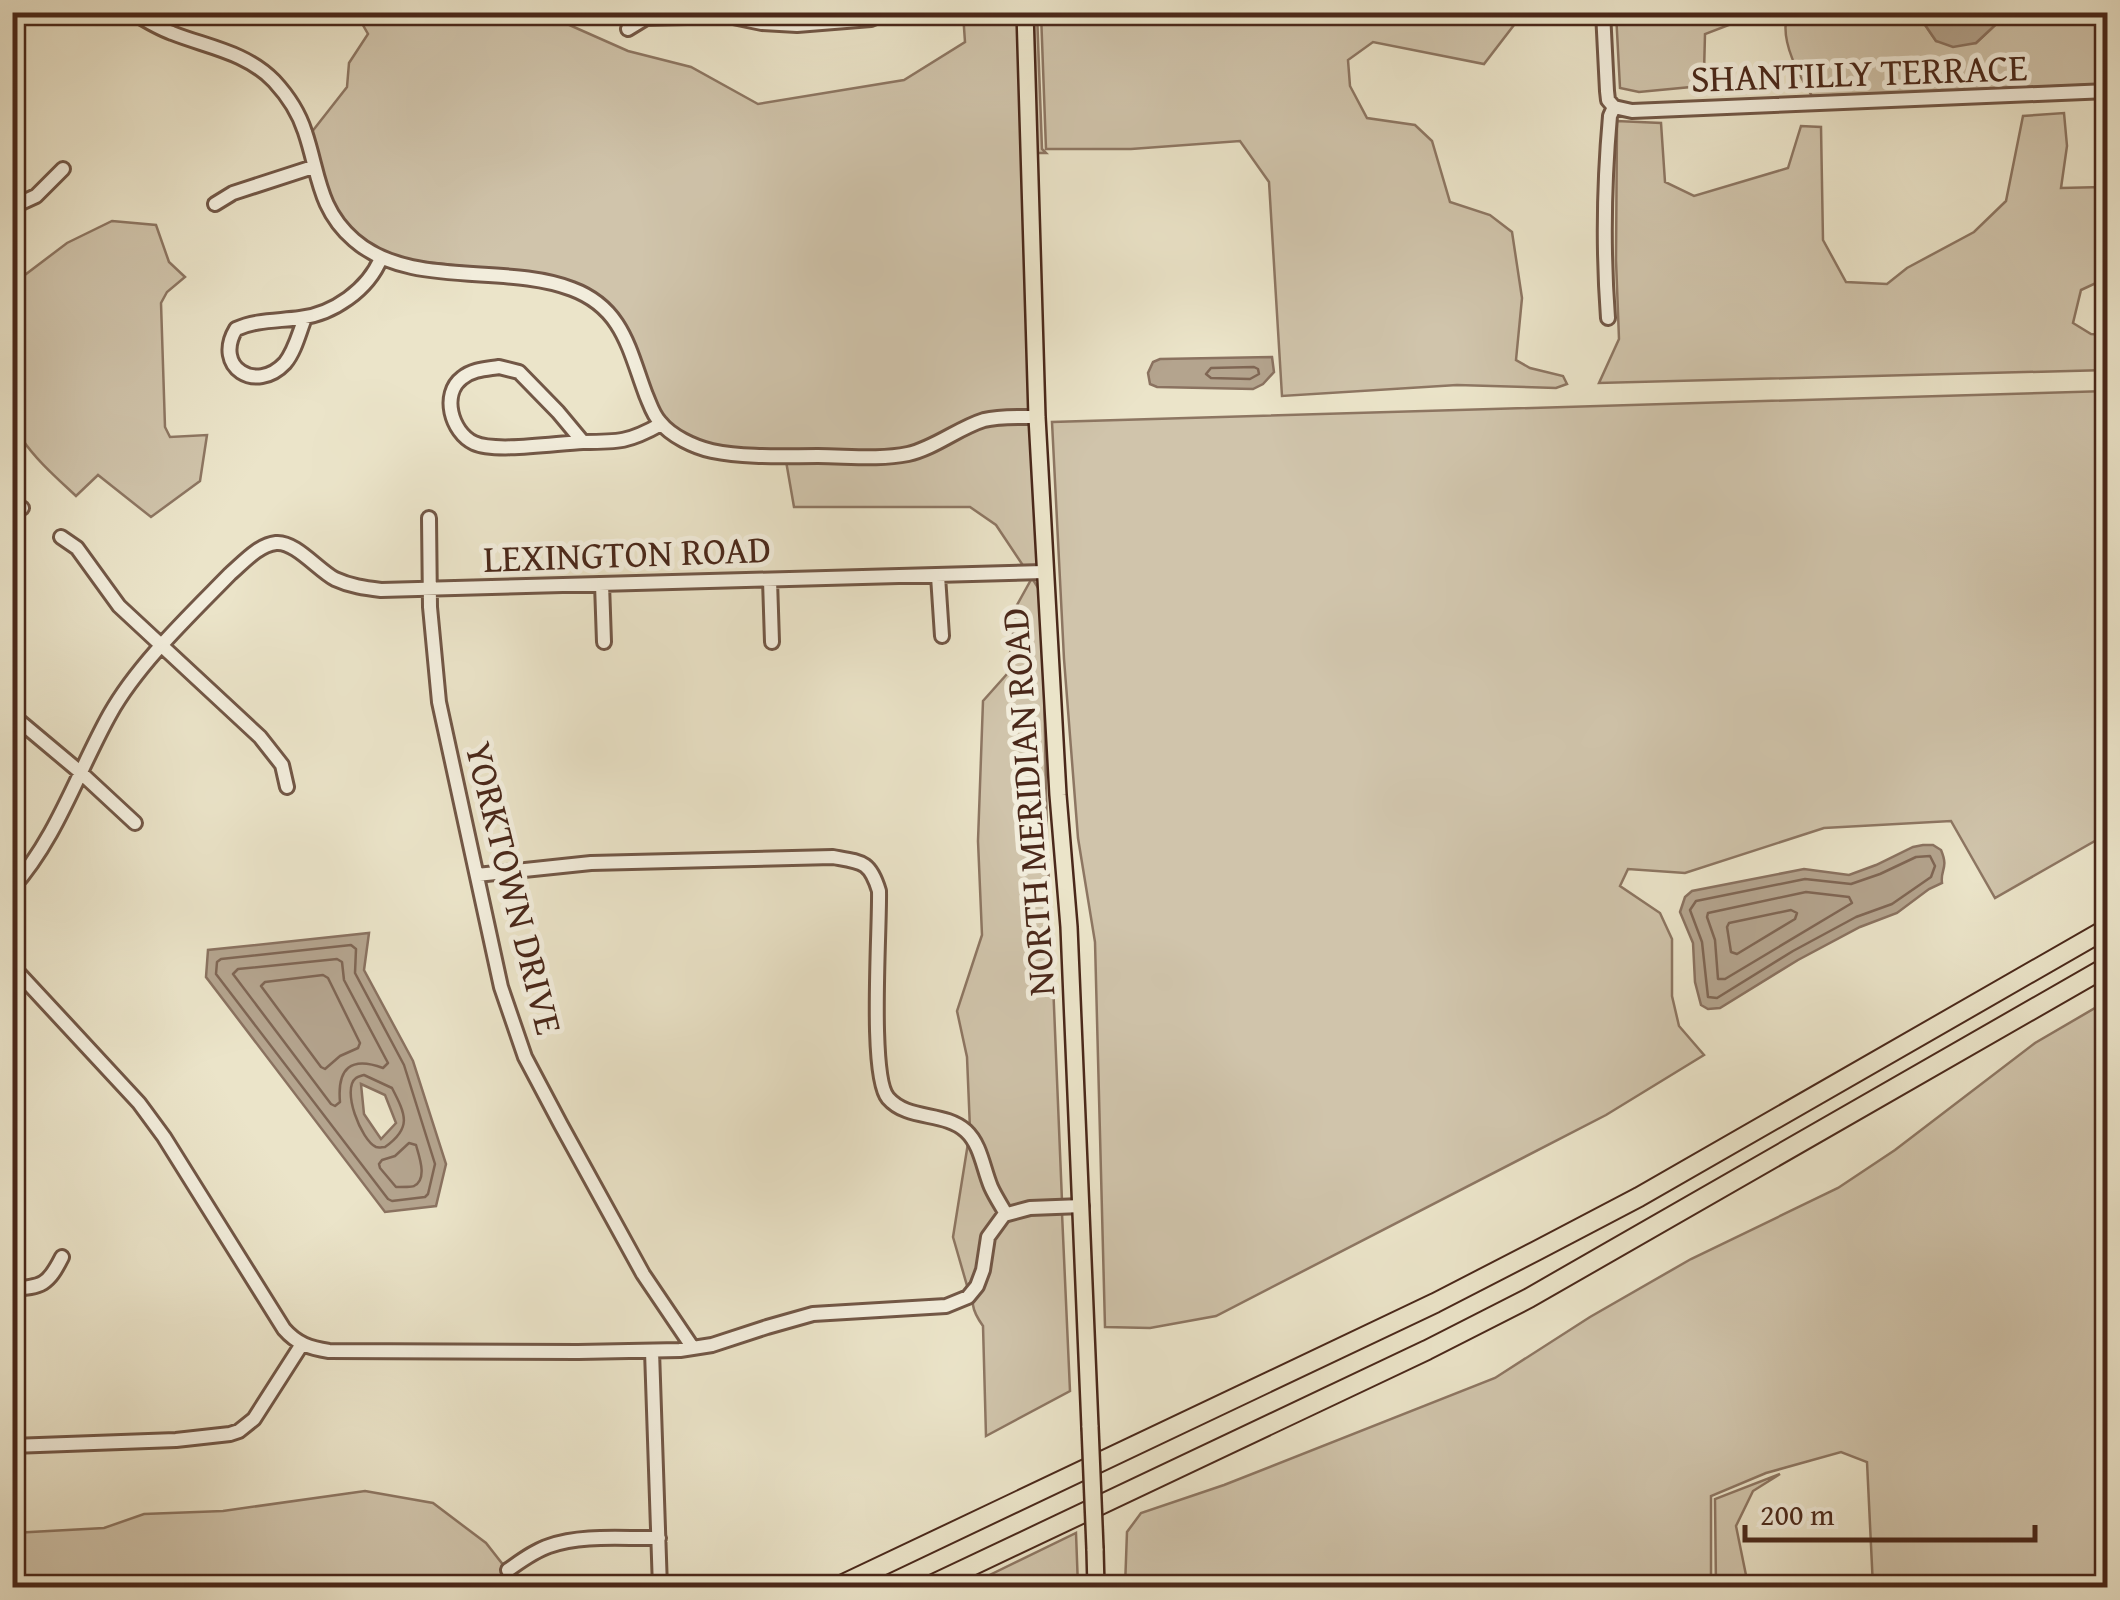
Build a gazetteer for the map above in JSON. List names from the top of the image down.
{
  "streets": {
    "main road": ["NORTH MERIDIAN ROAD"],
    "street": ["SHANTILLY TERRACE", "LEXINGTON ROAD", "YORKTOWN DRIVE"]
  },
  "crossings": [
    ["LEXINGTON ROAD", "NORTH MERIDIAN ROAD"],
    ["LEXINGTON ROAD", "YORKTOWN DRIVE"]
  ],
  "scale_bar": "200 m"
}
